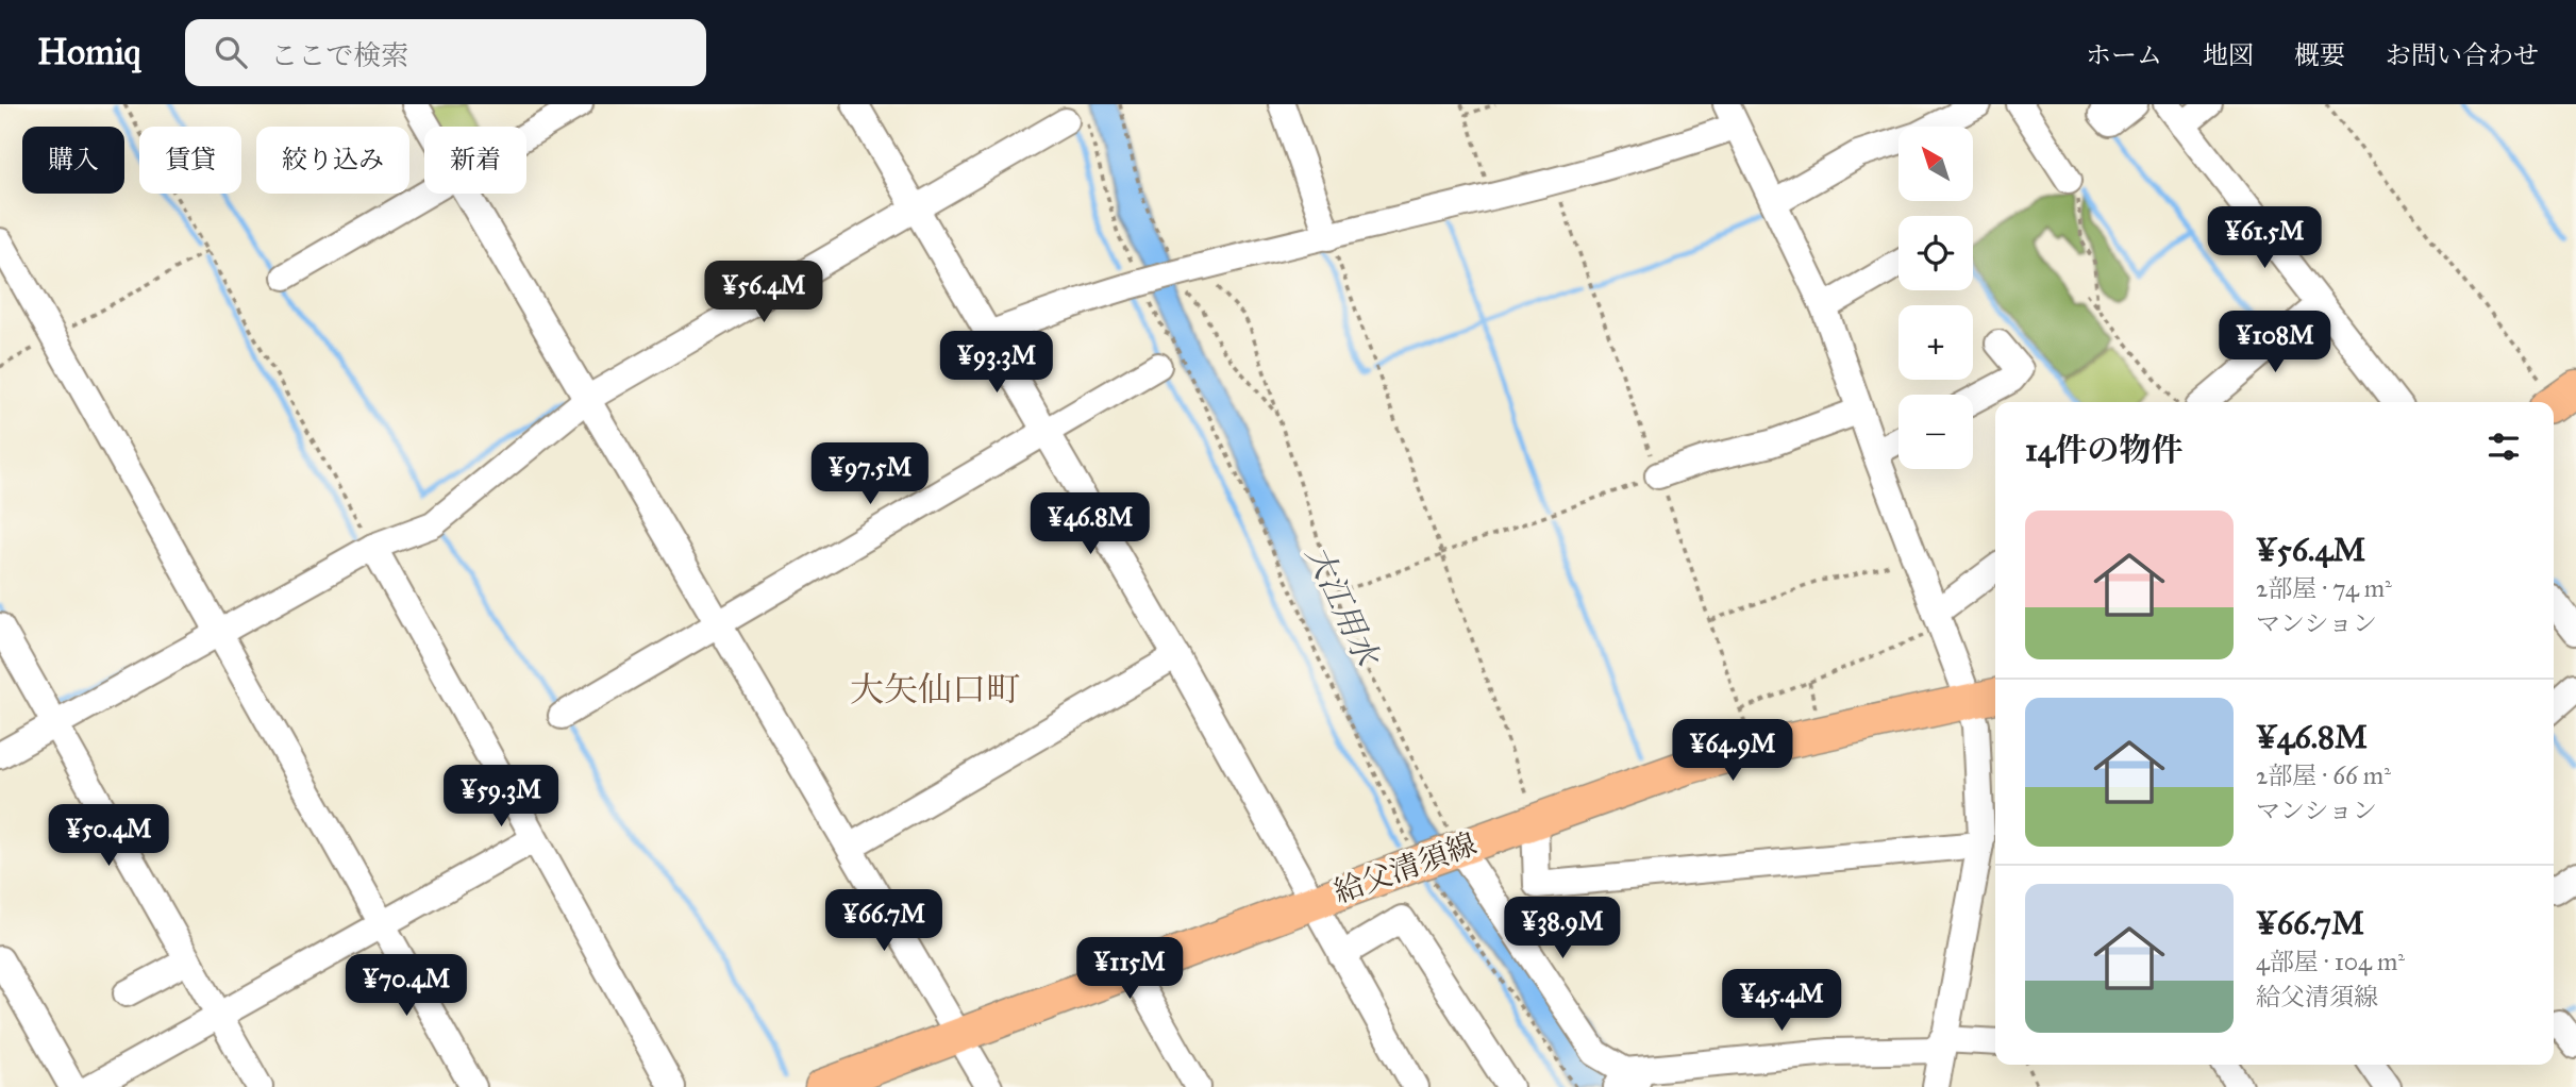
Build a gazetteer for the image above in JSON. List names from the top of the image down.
{
  "streets": {
    "main road": ["給父清須線"]
  },
  "districts": ["大矢仙口町"],
  "water": ["大江用水"],
  "north": "top left",
  "page": {
    "header": "Homiq",
    "search": "ここで検索",
    "nav": [
      "ホーム",
      "地図",
      "概要",
      "お問い合わせ"
    ],
    "map_buttons": ["+", "−"],
    "chip": [
      "購入",
      "賃貸",
      "絞り込み",
      "新着"
    ],
    "price": [
      "¥61.5M",
      "¥56.4M",
      "¥108M",
      "¥93.3M",
      "¥97.5M",
      "¥46.8M",
      "¥64.9M",
      "¥59.3M",
      "¥50.4M",
      "¥66.7M",
      "¥38.9M",
      "¥115M",
      "¥70.4M",
      "¥45.4M"
    ],
    "heading": "14件の物件",
    "list": [
      {
        "name": "¥56.4M",
        "note": "2部屋 · 74 m² · マンション"
      },
      {
        "name": "¥46.8M",
        "note": "2部屋 · 66 m² · マンション"
      },
      {
        "name": "¥66.7M",
        "note": "4部屋 · 104 m² · 給父清須線"
      }
    ]
  }
}
